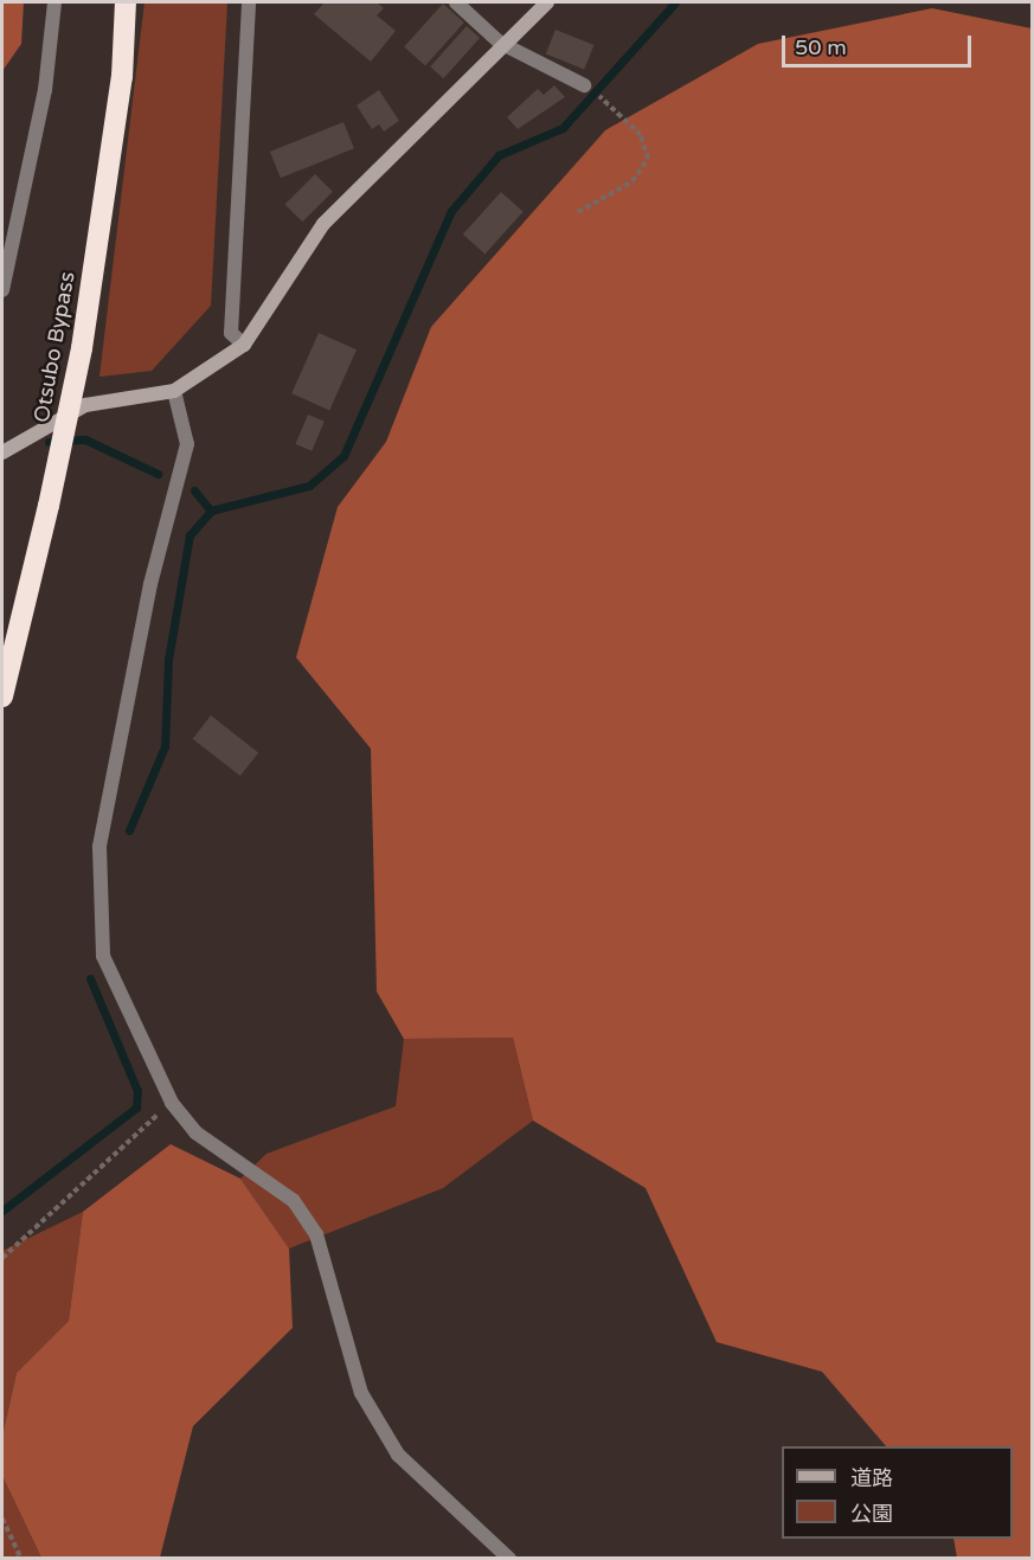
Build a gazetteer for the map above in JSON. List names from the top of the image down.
{
  "streets": {
    "highway": ["Otsubo Bypass"]
  },
  "legend": ["道路", "公園"],
  "scale_bar": "50 m"
}
